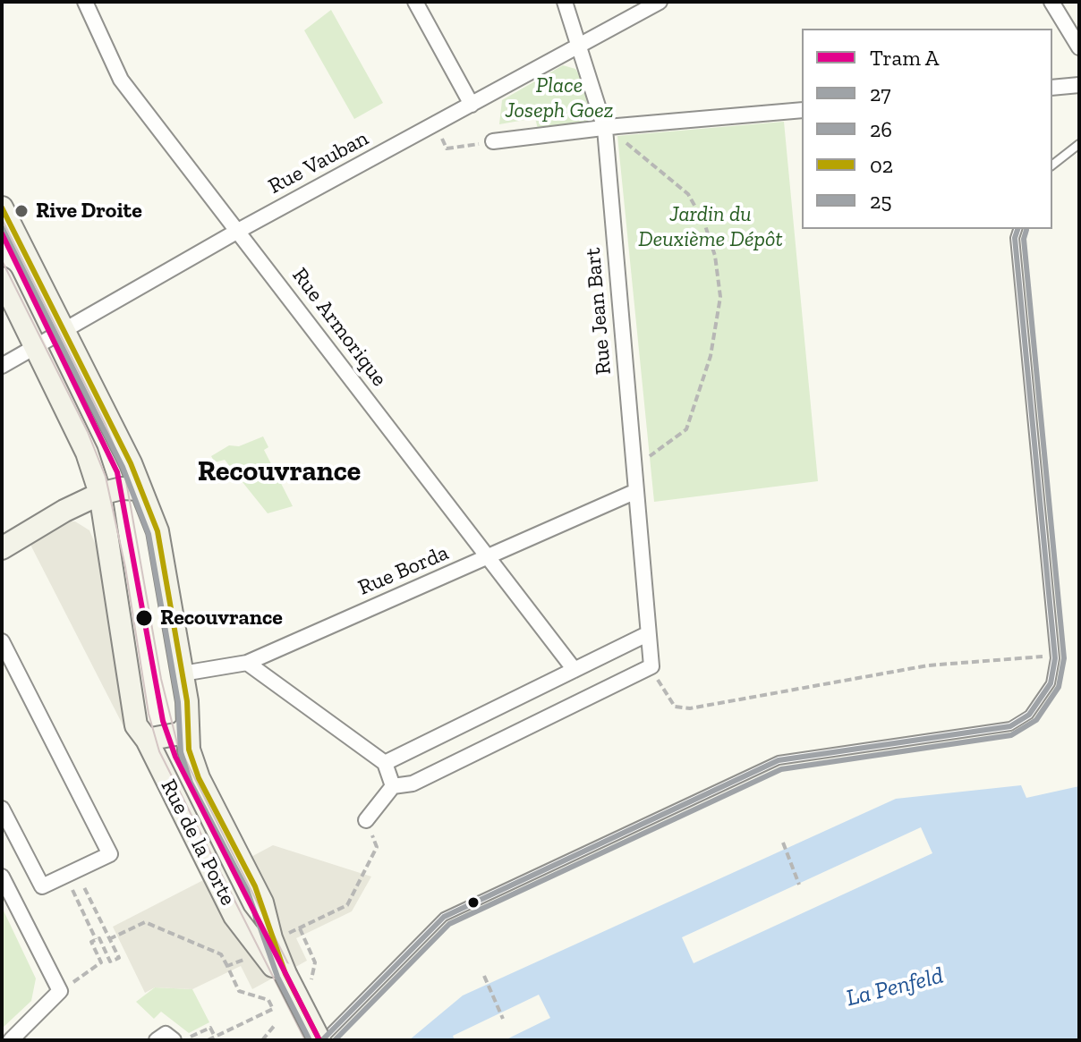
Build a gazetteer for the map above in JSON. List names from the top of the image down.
{
  "streets": {
    "main road": ["Rue de la Porte"],
    "street": [
      "Rue Vauban",
      "Rue Jean Bart",
      "Rue Armorique",
      "Rue Borda"
    ]
  },
  "crossings": [
    ["Rue Vauban", "Rue Armorique"],
    ["Rue Vauban", "Rue de la Porte"],
    ["Rue Jean Bart", "Rue Borda"],
    ["Rue Armorique", "Rue Borda"],
    ["Rue Borda", "Rue de la Porte"]
  ],
  "districts": ["Recouvrance"],
  "water": ["La Penfeld"],
  "parks": ["Place Joseph Goez", "Jardin du Deuxième Dépôt"],
  "places": ["Rive Droite", "Recouvrance"],
  "lines": [
    "transit line 02",
    "transit line 25",
    "transit line 27",
    "transit line 26",
    "tram line A"
  ],
  "legend": [
    "Tram A",
    "27",
    "26",
    "02",
    "25"
  ]
}
